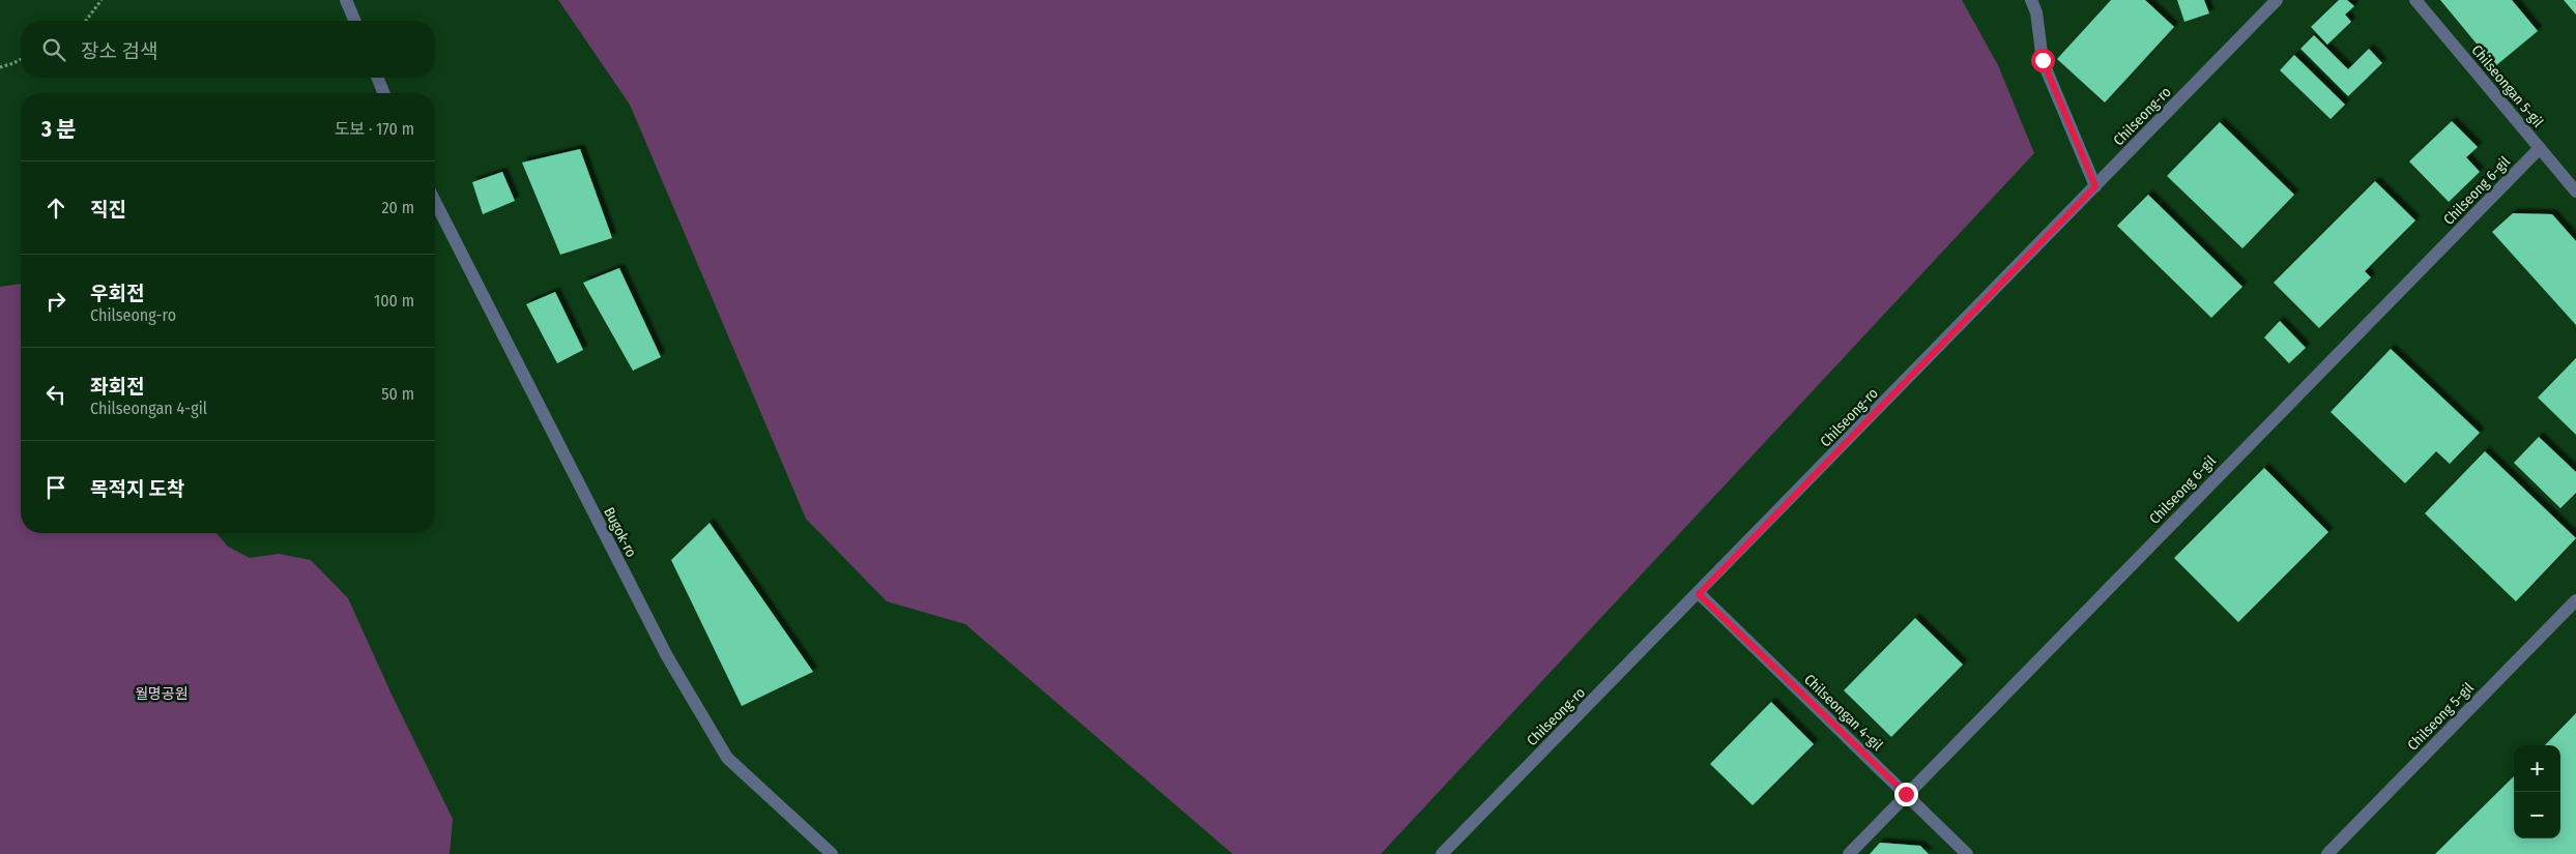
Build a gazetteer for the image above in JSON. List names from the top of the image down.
{
  "streets": {
    "street": [
      "Chilseongan 5-gil",
      "Chilseong-ro",
      "Chilseong 6-gil",
      "Bugok-ro",
      "Chilseongan 4-gil",
      "Chilseong 5-gil"
    ]
  },
  "crossings": [
    ["Chilseongan 5-gil", "Chilseong 6-gil"],
    ["Chilseong-ro", "Chilseongan 4-gil"],
    ["Chilseong 6-gil", "Chilseongan 4-gil"]
  ],
  "parks": ["월명공원"],
  "page": {
    "search": "장소 검색",
    "heading": ["3 분", "도보 · 170 m"],
    "list": [
      ["직진", "20 m"],
      ["우회전", "Chilseong-ro", "100 m"],
      ["좌회전", "Chilseongan 4-gil", "50 m"],
      "목적지 도착"
    ],
    "map_buttons": ["+", "−"]
  }
}
